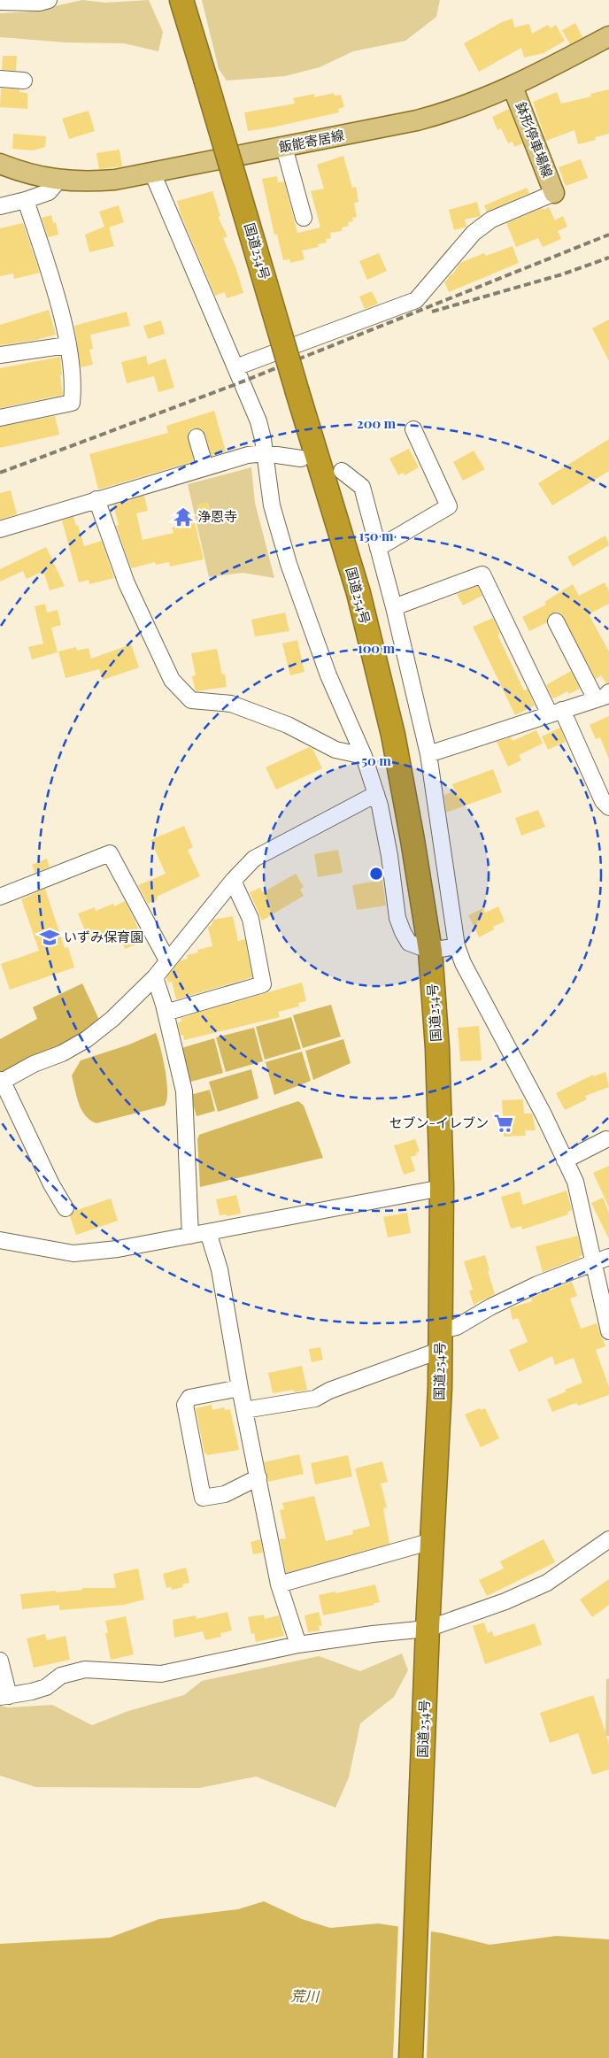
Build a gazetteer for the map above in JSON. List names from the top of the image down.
{
  "streets": {
    "highway": ["国道254号"],
    "main road": ["鉢形停車場線", "飯能寄居線"]
  },
  "crossings": [
    ["鉢形停車場線", "飯能寄居線"]
  ],
  "water": ["荒川"],
  "places": {
    "temple": ["浄恩寺"],
    "school or university": ["いずみ保育園"],
    "supermarket": ["セブン-イレブン"]
  },
  "rings": [
    "200 m",
    "150 m",
    "100 m",
    "50 m"
  ]
}
